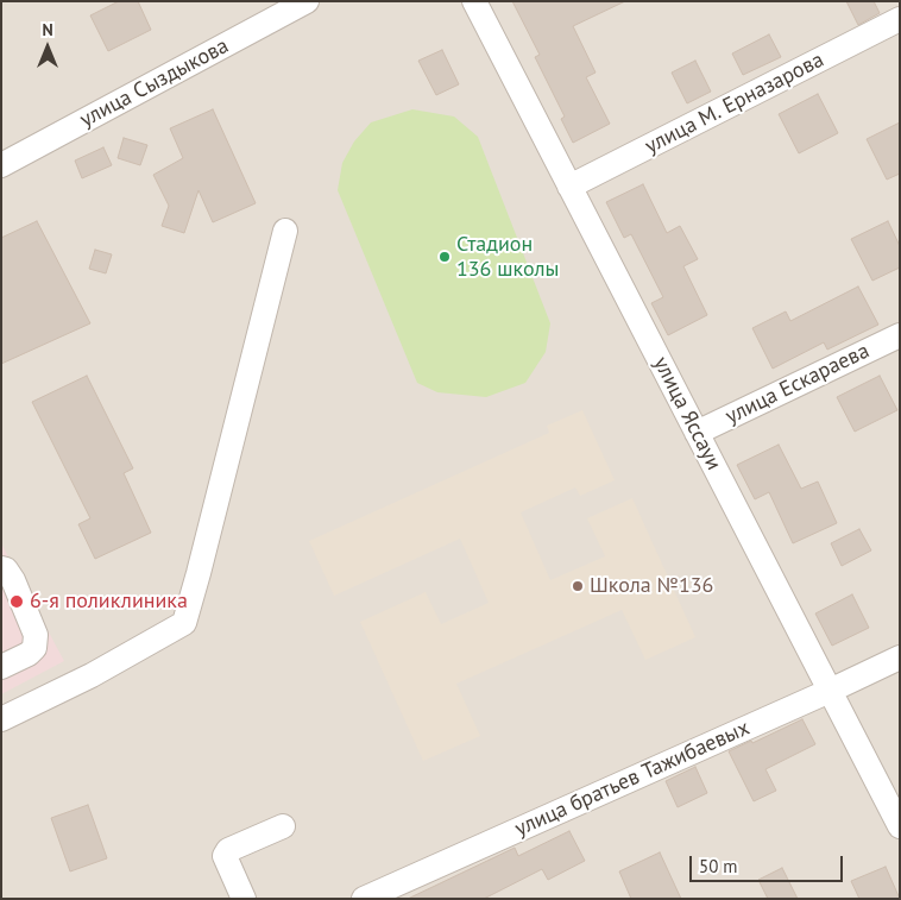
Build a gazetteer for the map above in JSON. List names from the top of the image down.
{
  "streets": {
    "street": [
      "улица Сыздыкова",
      "улица М. Ерназарова",
      "улица Ескараева",
      "улица Яссауи",
      "улица братьев Тажибаевых"
    ]
  },
  "crossings": [
    ["улица М. Ерназарова", "улица Яссауи"],
    ["улица Ескараева", "улица Яссауи"],
    ["улица Яссауи", "улица братьев Тажибаевых"]
  ],
  "places": ["Стадион 136 школы", "Школа №136", "6-я поликлиника"],
  "scale_bar": "50 m",
  "north": "top"
}
